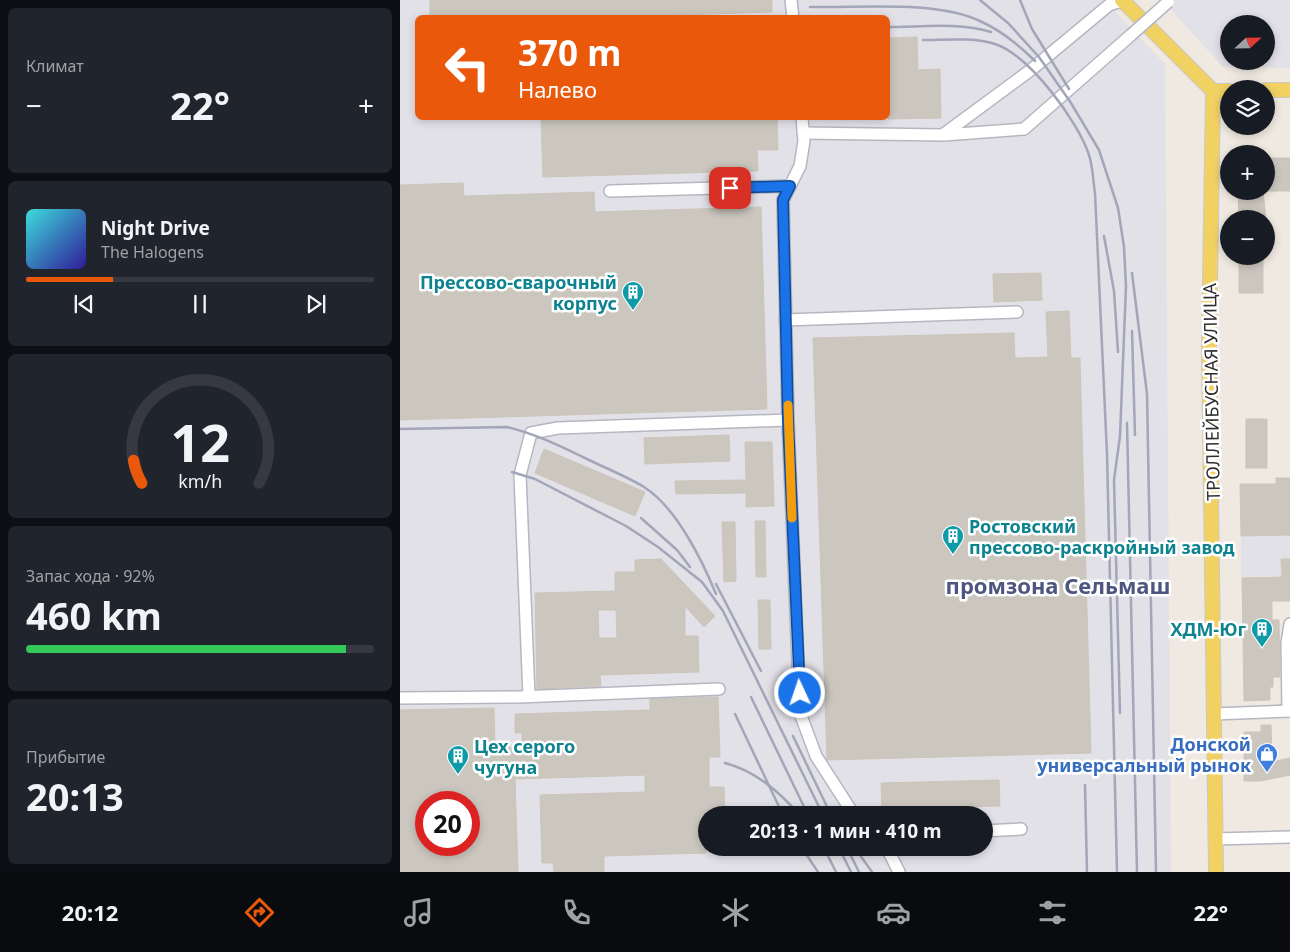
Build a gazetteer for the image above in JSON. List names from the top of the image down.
{
  "streets": {
    "main road": ["ТРОЛЛЕЙБУСНАЯ УЛИЦА"]
  },
  "districts": ["промзона Сельмаш"],
  "places": {
    "building": [
      "Прессово-сварочный корпус",
      "Ростовский прессово-раскройный завод",
      "ХДМ-Юг",
      "Цех серого чугуна"
    ],
    "shop": ["Донской универсальный рынок"]
  },
  "north": "right",
  "page": {
    "tile": [
      "Климат",
      ["Запас хода · 92%", "460 km"],
      ["Прибытие", "20:13"]
    ],
    "map_buttons": ["+", "−"],
    "turn": ["370 m", "Налево"],
    "heat": ["−", "22°", "+"],
    "song": ["Night Drive", "The Halogens"],
    "limit": "20",
    "trip": "20:13 · 1 мин · 410 m",
    "tabs": ["20:12", "22°"],
    "gauge": ["12", "km/h"]
  }
}
